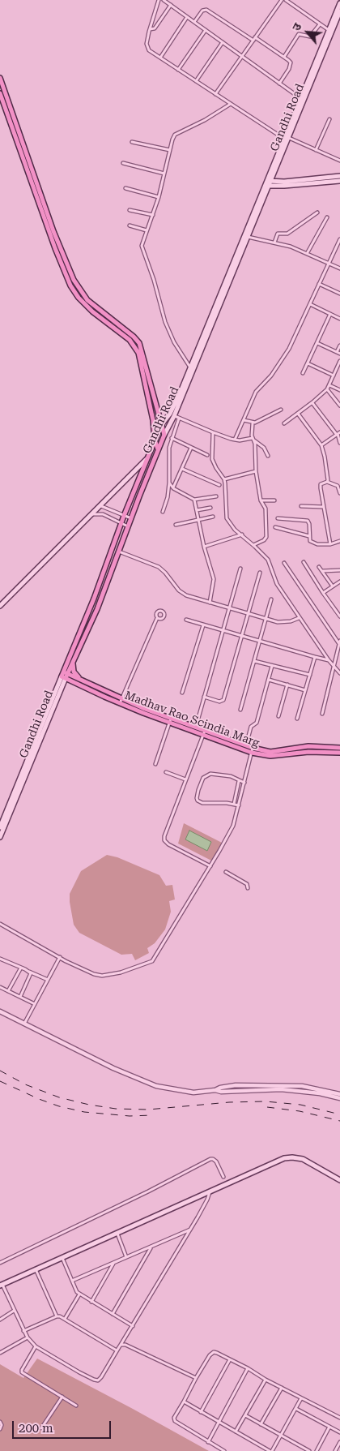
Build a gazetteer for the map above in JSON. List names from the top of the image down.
{
  "streets": {
    "main road": ["Gandhi Road", "Madhav Rao Scindia Marg"]
  },
  "crossings": [
    ["Gandhi Road", "Madhav Rao Scindia Marg"]
  ],
  "scale_bar": "200 m",
  "north": "top left"
}
